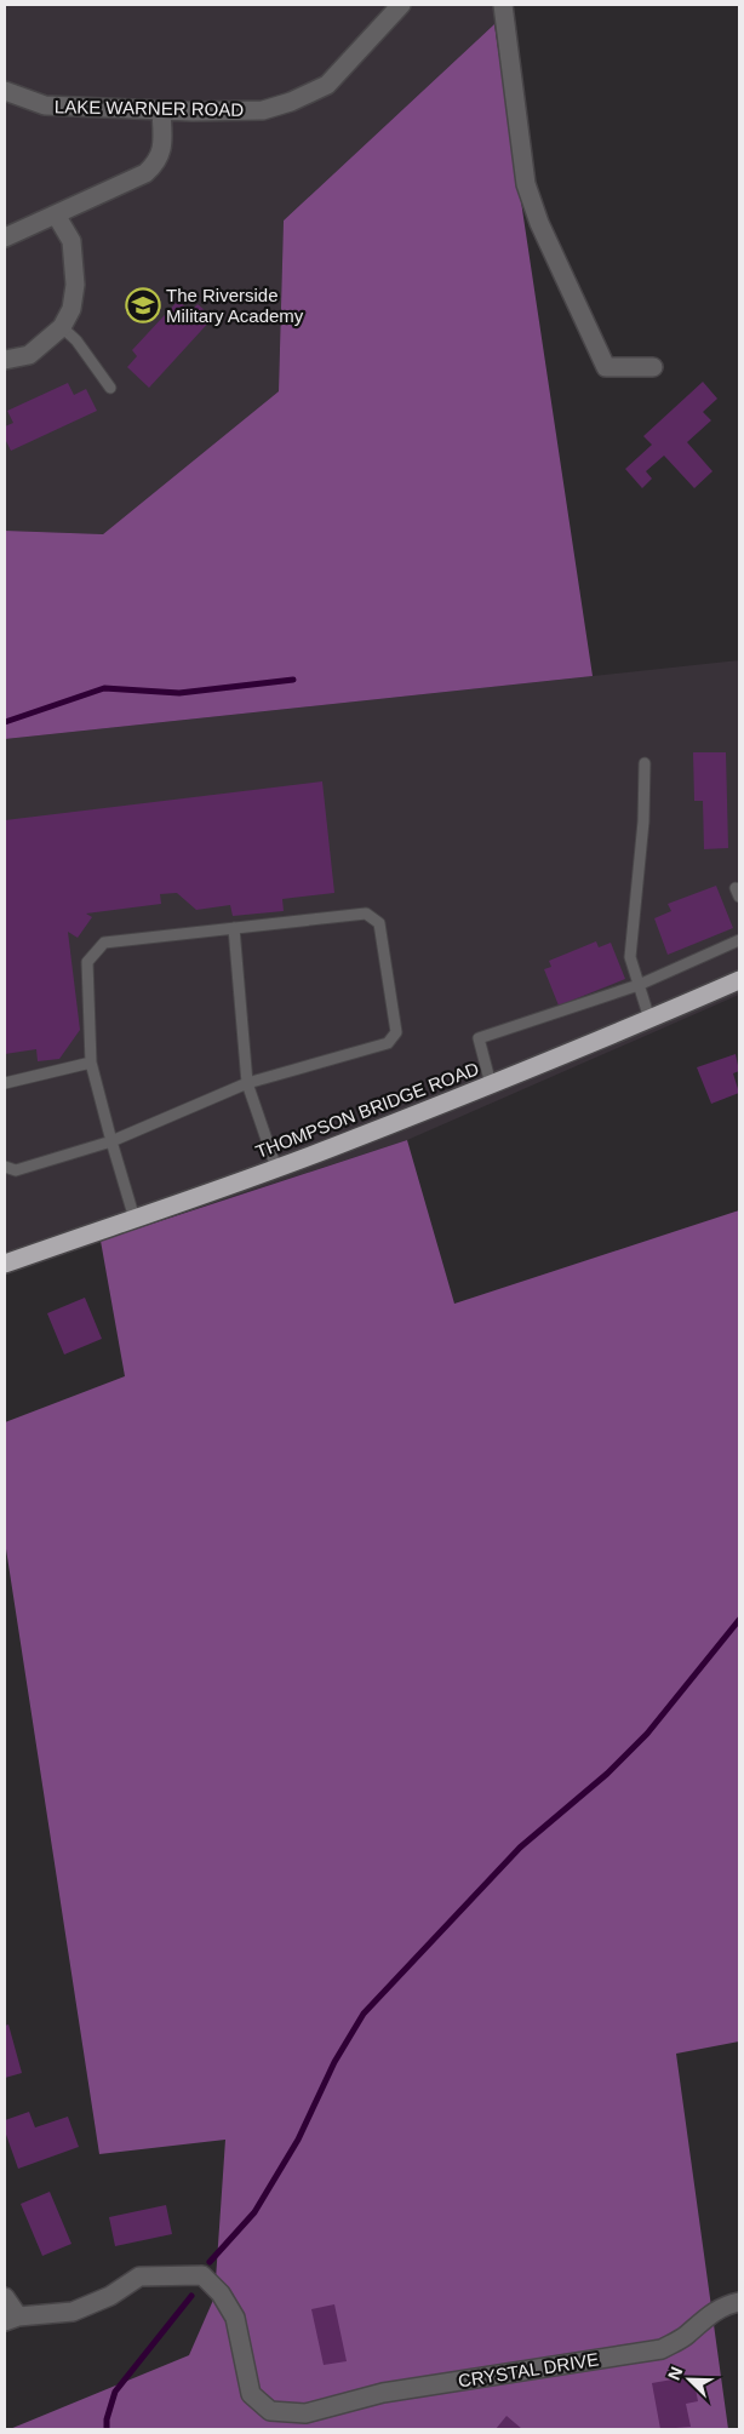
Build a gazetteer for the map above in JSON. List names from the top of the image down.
{
  "streets": {
    "highway": ["THOMPSON BRIDGE ROAD"],
    "street": ["LAKE WARNER ROAD", "CRYSTAL DRIVE"]
  },
  "places": {
    "school or university": ["The Riverside Military Academy"]
  },
  "north": "top left"
}
